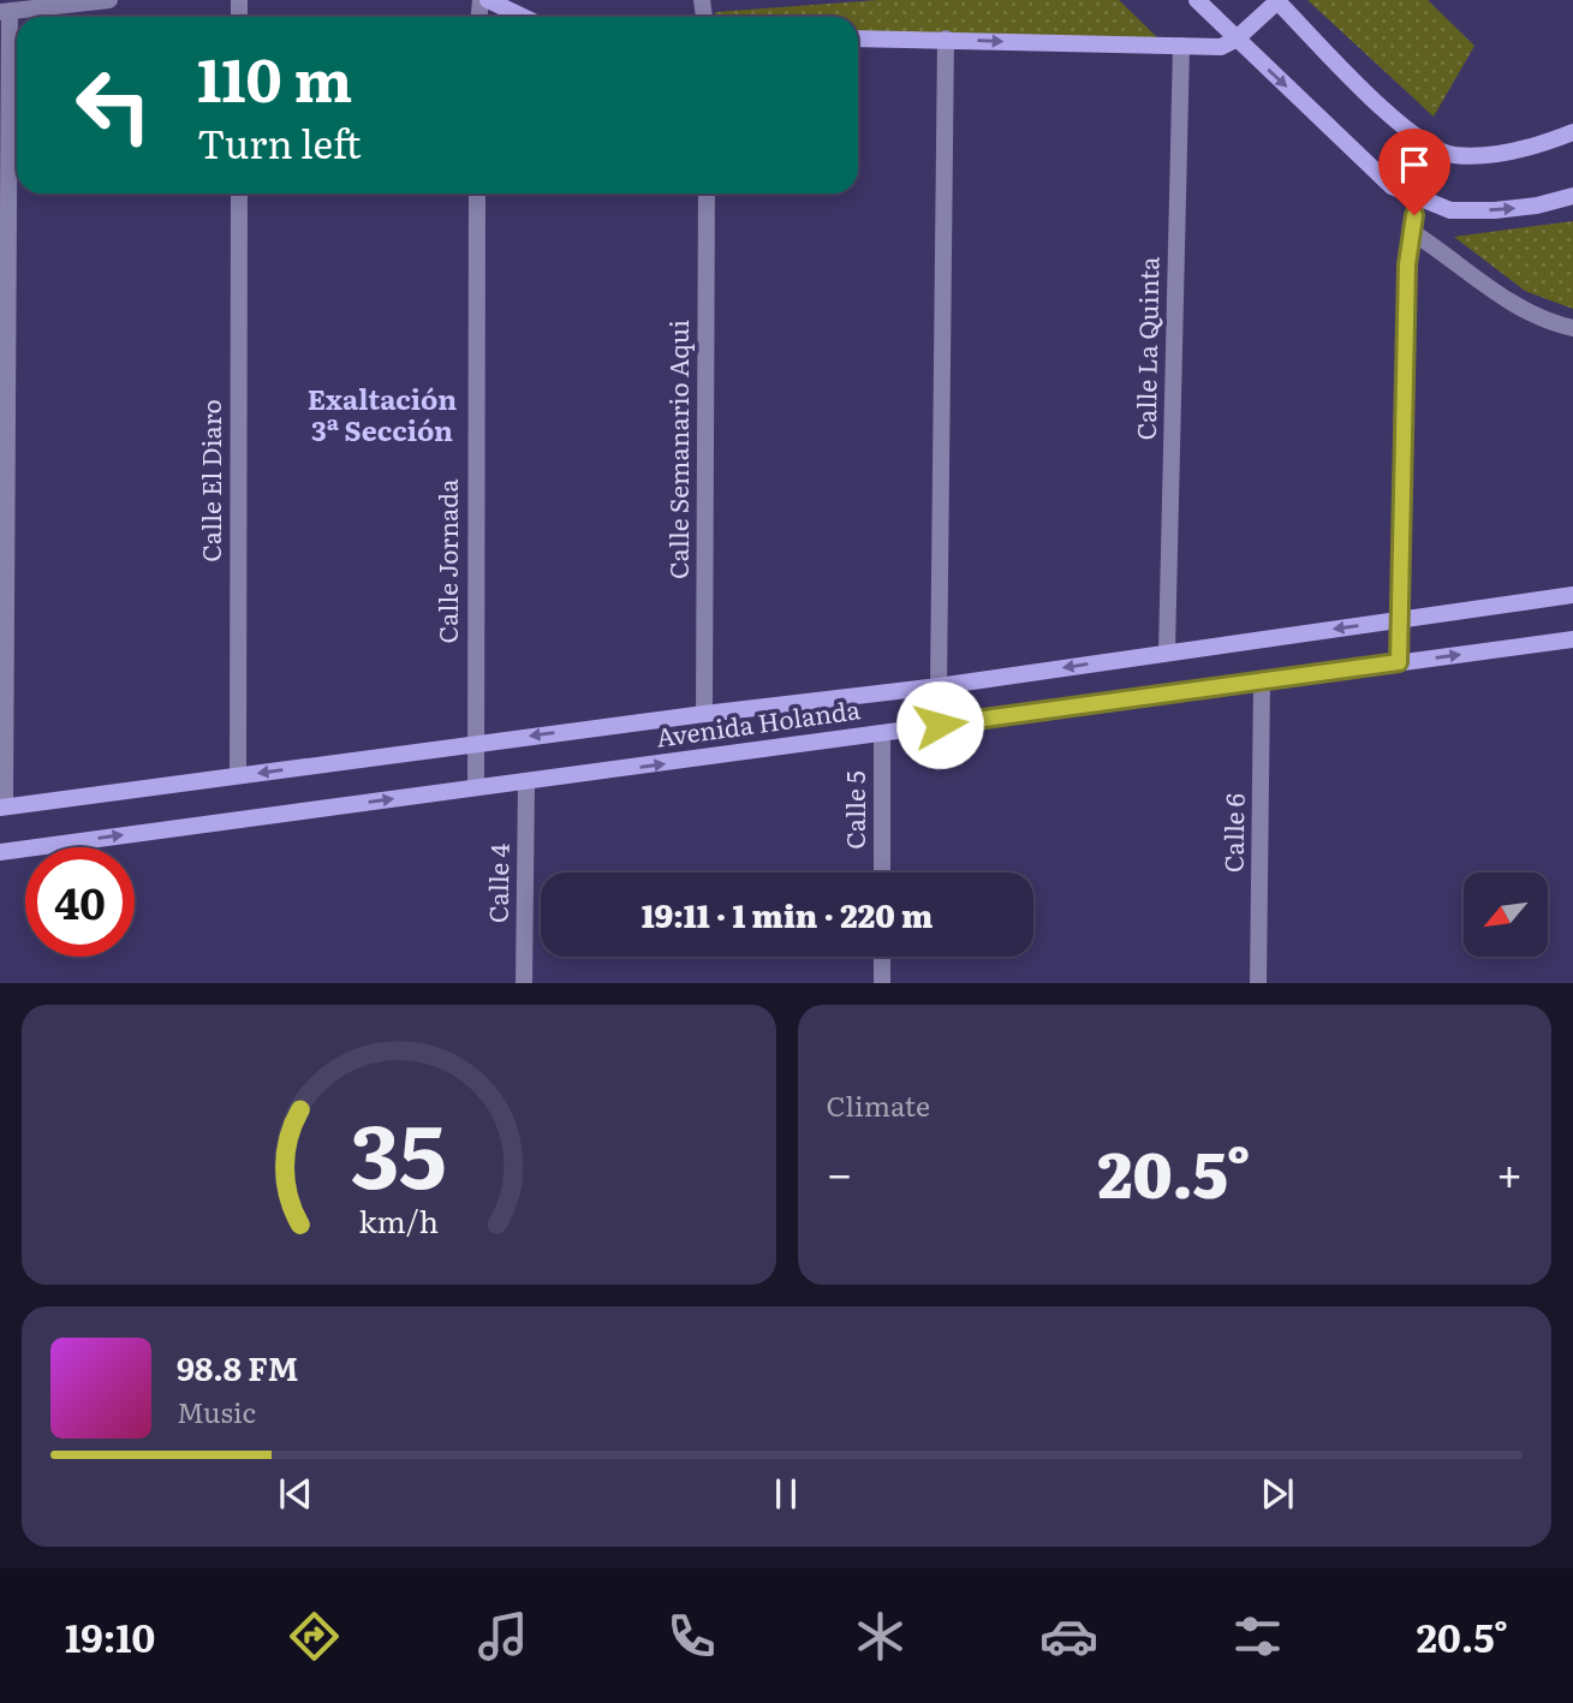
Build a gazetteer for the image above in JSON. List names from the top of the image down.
{
  "streets": {
    "street": [
      "Calle La Quinta",
      "Calle Semanario Aqui",
      "Calle El Diaro",
      "Calle Jornada",
      "Avenida Holanda",
      "Calle 5",
      "Calle 6",
      "Calle 4"
    ]
  },
  "crossings": [
    ["Calle La Quinta", "Avenida Holanda"],
    ["Calle Semanario Aqui", "Avenida Holanda"],
    ["Calle El Diaro", "Avenida Holanda"],
    ["Calle Jornada", "Avenida Holanda"],
    ["Avenida Holanda", "Calle 5"],
    ["Avenida Holanda", "Calle 6"],
    ["Avenida Holanda", "Calle 4"]
  ],
  "districts": ["Exaltación 3ª Sección"],
  "north": "bottom left",
  "page": {
    "turn": ["110 m", "Turn left"],
    "limit": "40",
    "trip": "19:11 · 1 min · 220 m",
    "tile": "Climate",
    "heat": ["−", "20.5°", "+"],
    "song": ["98.8 FM", "Music"],
    "tabs": ["19:10", "20.5°"],
    "gauge": ["35", "km/h"]
  }
}
